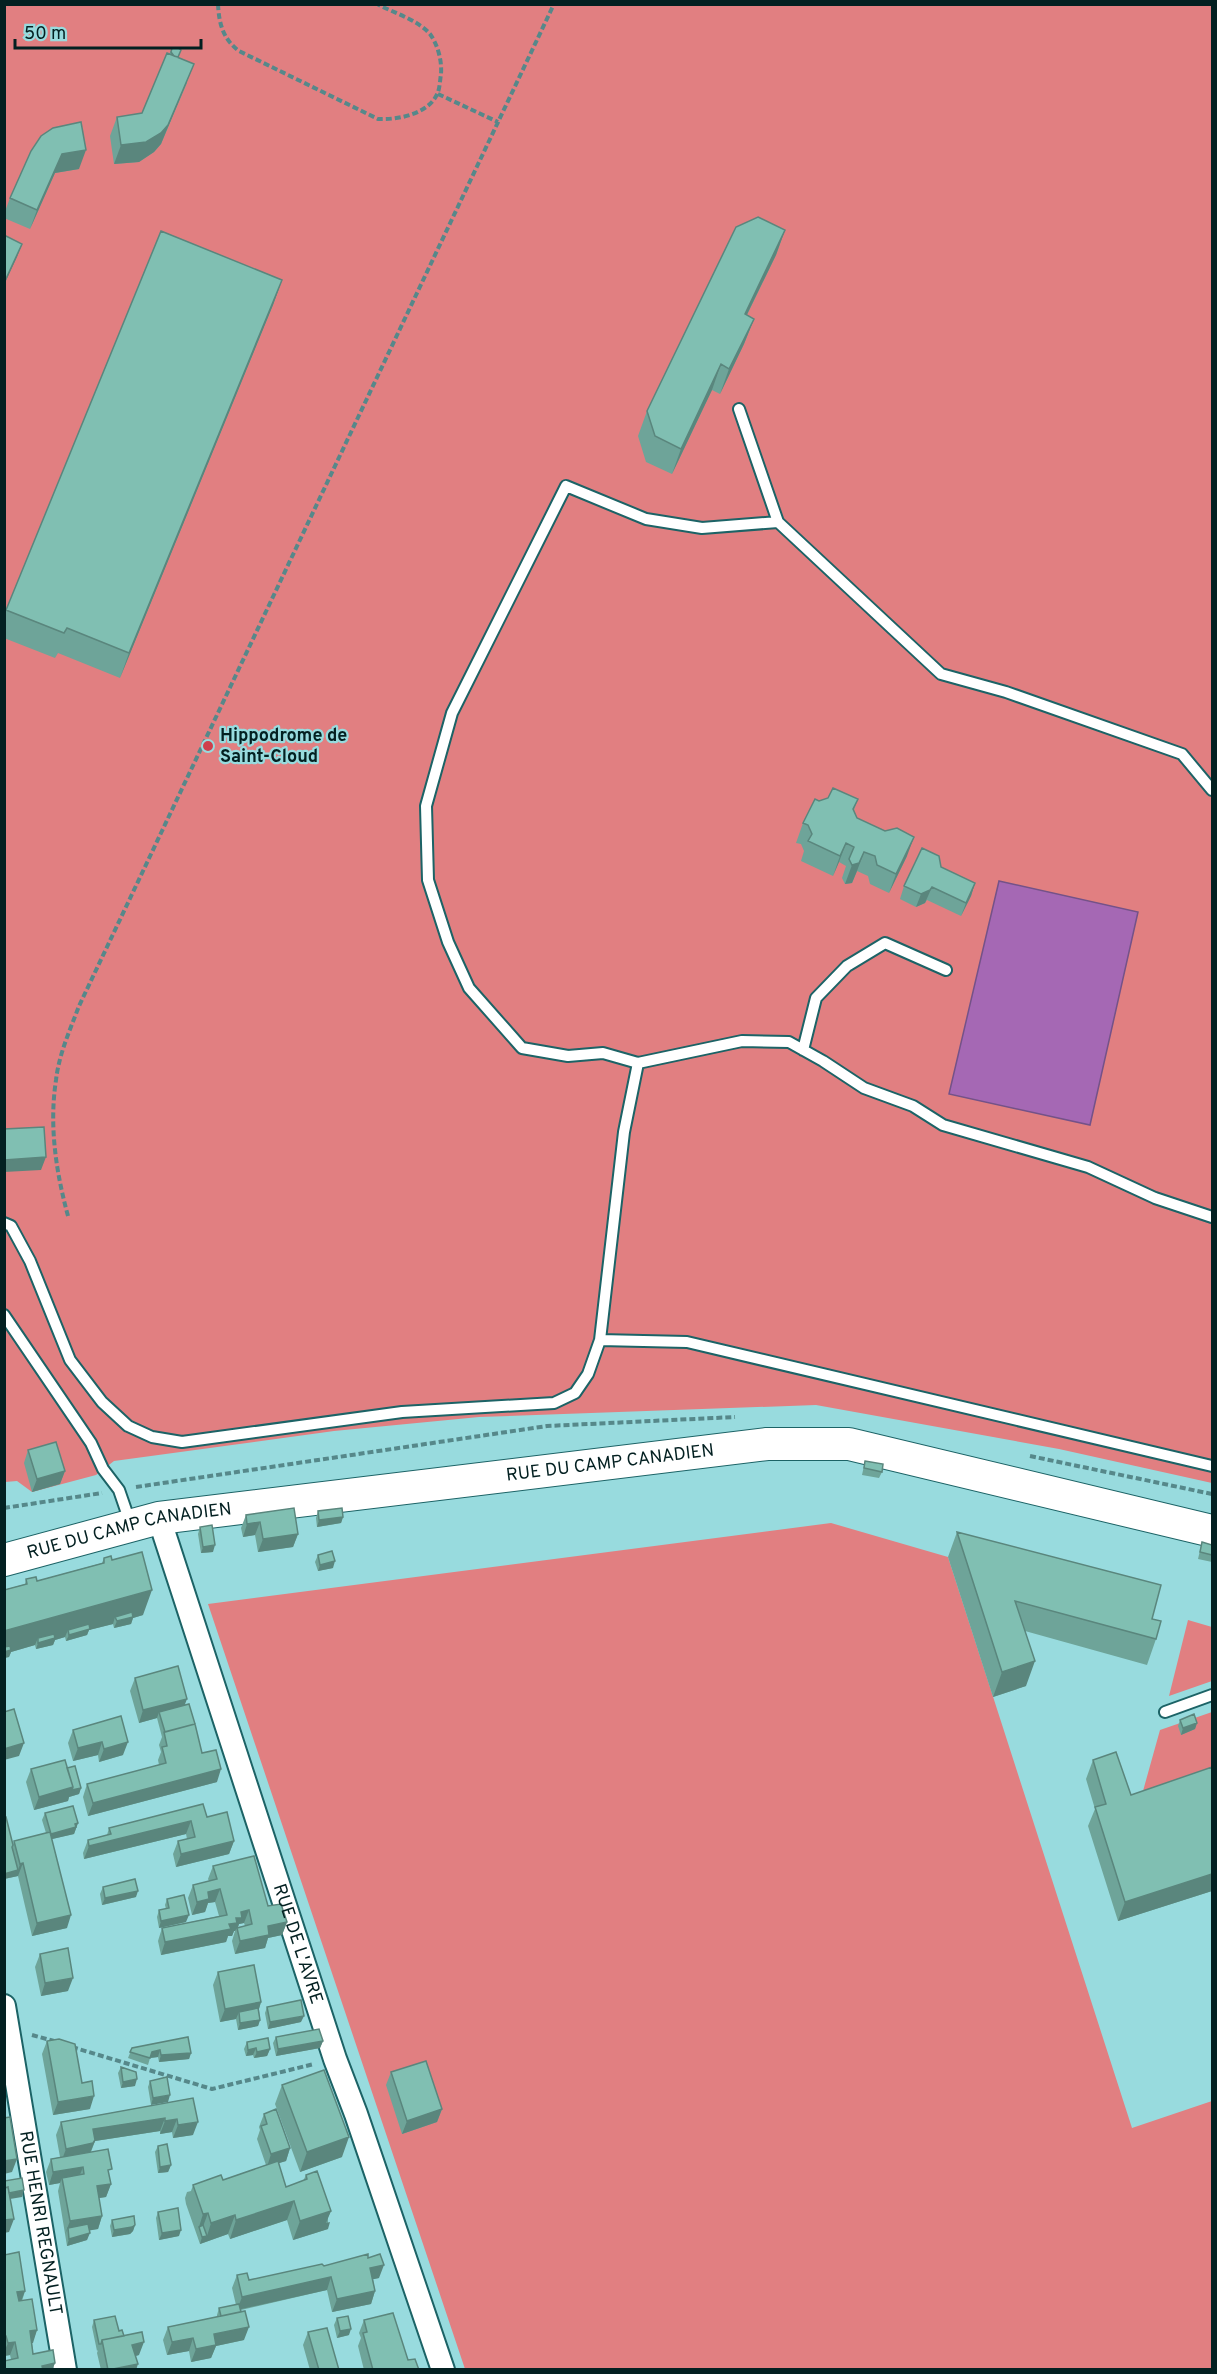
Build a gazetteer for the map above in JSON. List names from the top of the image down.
{
  "streets": {
    "main road": ["RUE DU CAMP CANADIEN"],
    "street": ["RUE DE L'AVRE", "RUE HENRI REGNAULT"]
  },
  "crossings": [
    ["RUE DU CAMP CANADIEN", "RUE DE L'AVRE"]
  ],
  "places": ["Hippodrome de Saint-Cloud"],
  "scale_bar": "50 m"
}
